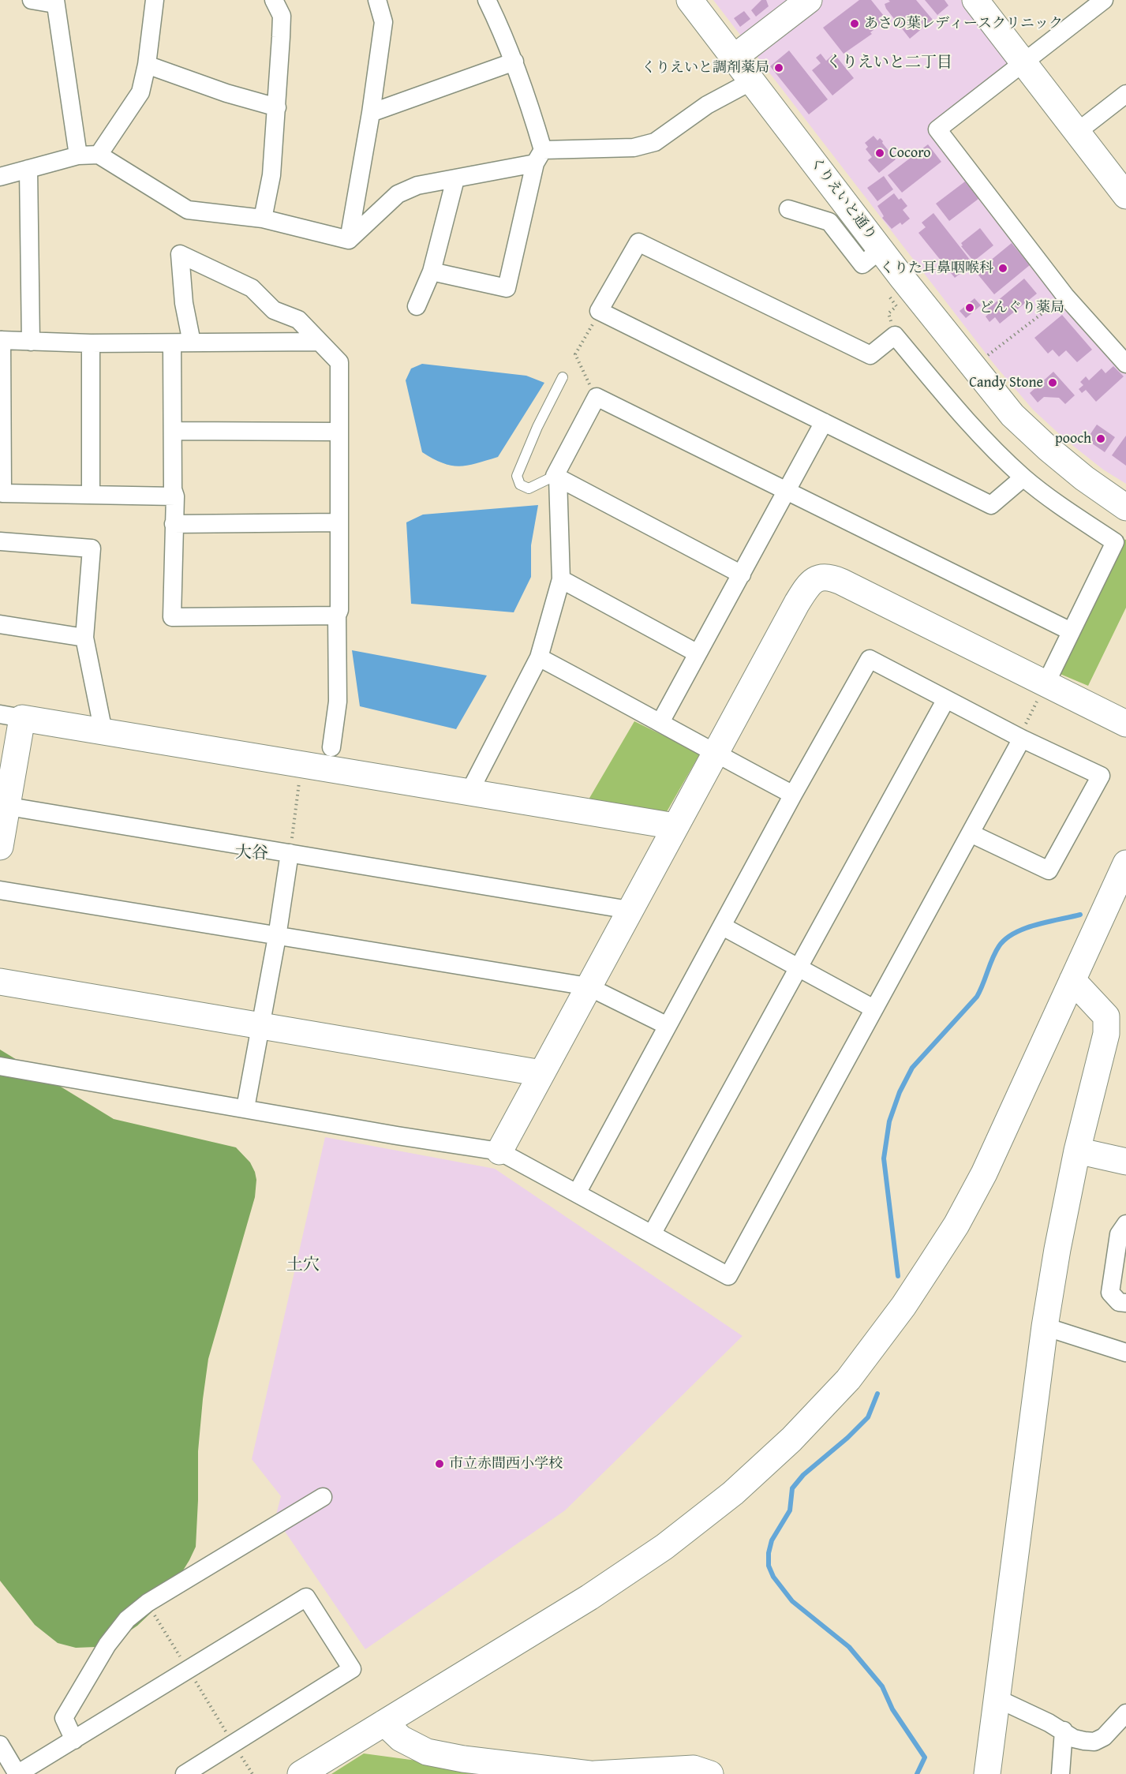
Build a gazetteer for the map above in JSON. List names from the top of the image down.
{
  "streets": {
    "street": ["くりえいと通り"]
  },
  "districts": ["くりえいと二丁目", "大谷", "土穴"],
  "places": [
    "あさの葉レディースクリニック",
    "くりえいと調剤薬局",
    "Cocoro",
    "くりた耳鼻咽喉科",
    "どんぐり薬局",
    "Candy Stone",
    "pooch",
    "市立赤間西小学校"
  ]
}
